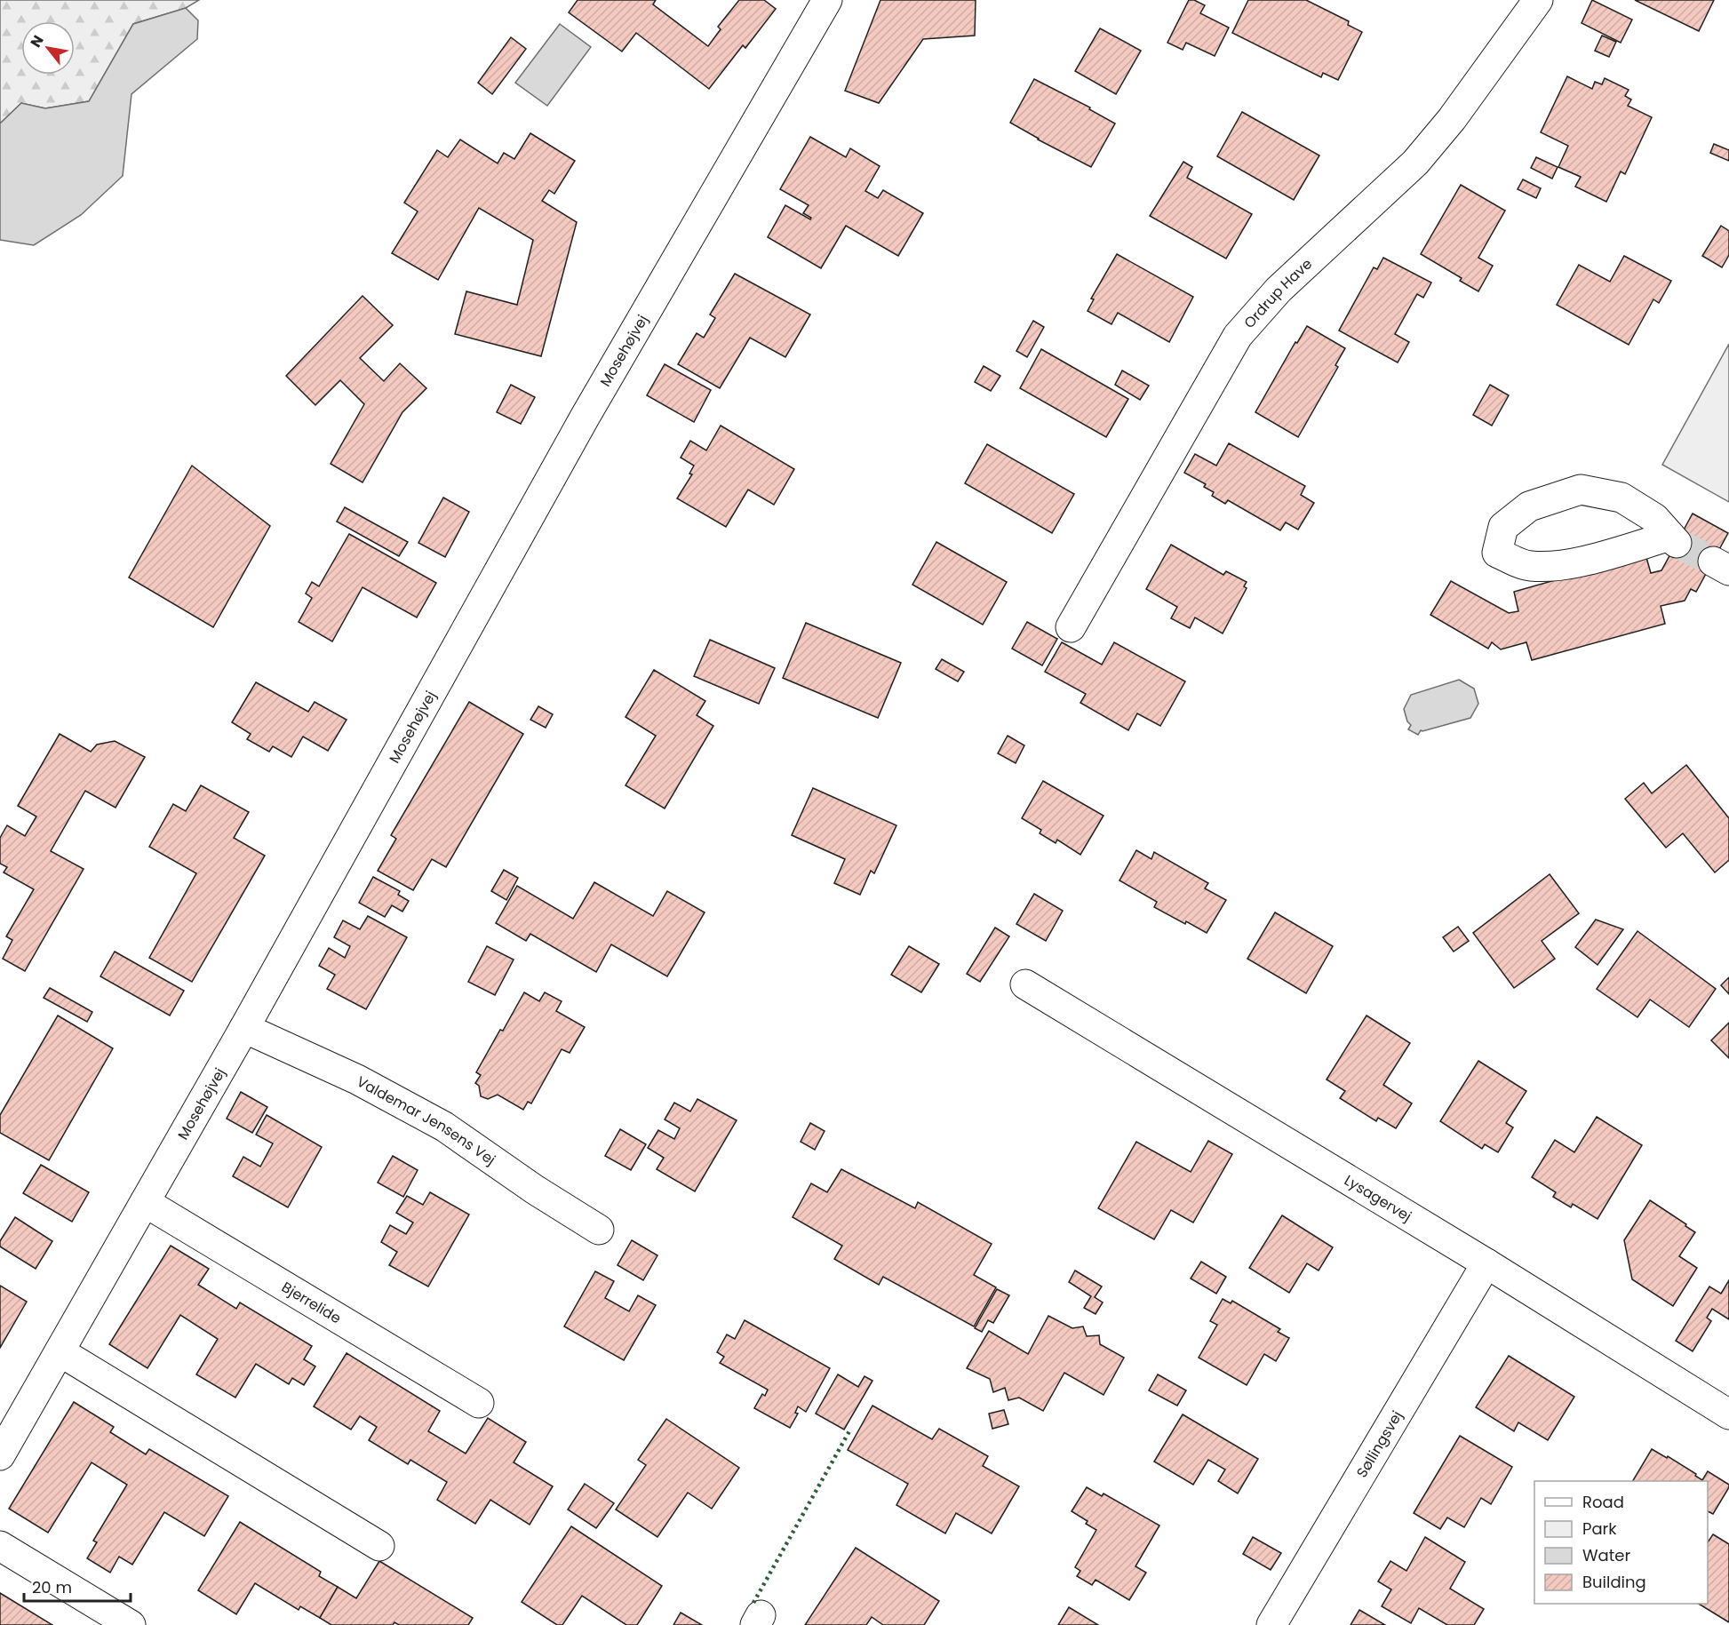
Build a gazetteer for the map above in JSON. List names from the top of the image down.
{
  "streets": {
    "street": [
      "Ordrup Have",
      "Mosehøjvej",
      "Valdemar Jensens Vej",
      "Lysagervej",
      "Bjerrelide",
      "Søllingsvej"
    ]
  },
  "crossings": [
    ["Mosehøjvej", "Valdemar Jensens Vej"],
    ["Mosehøjvej", "Bjerrelide"],
    ["Lysagervej", "Søllingsvej"]
  ],
  "legend": [
    "Road",
    "Park",
    "Water",
    "Building"
  ],
  "scale_bar": "20 m",
  "north": "top left"
}
